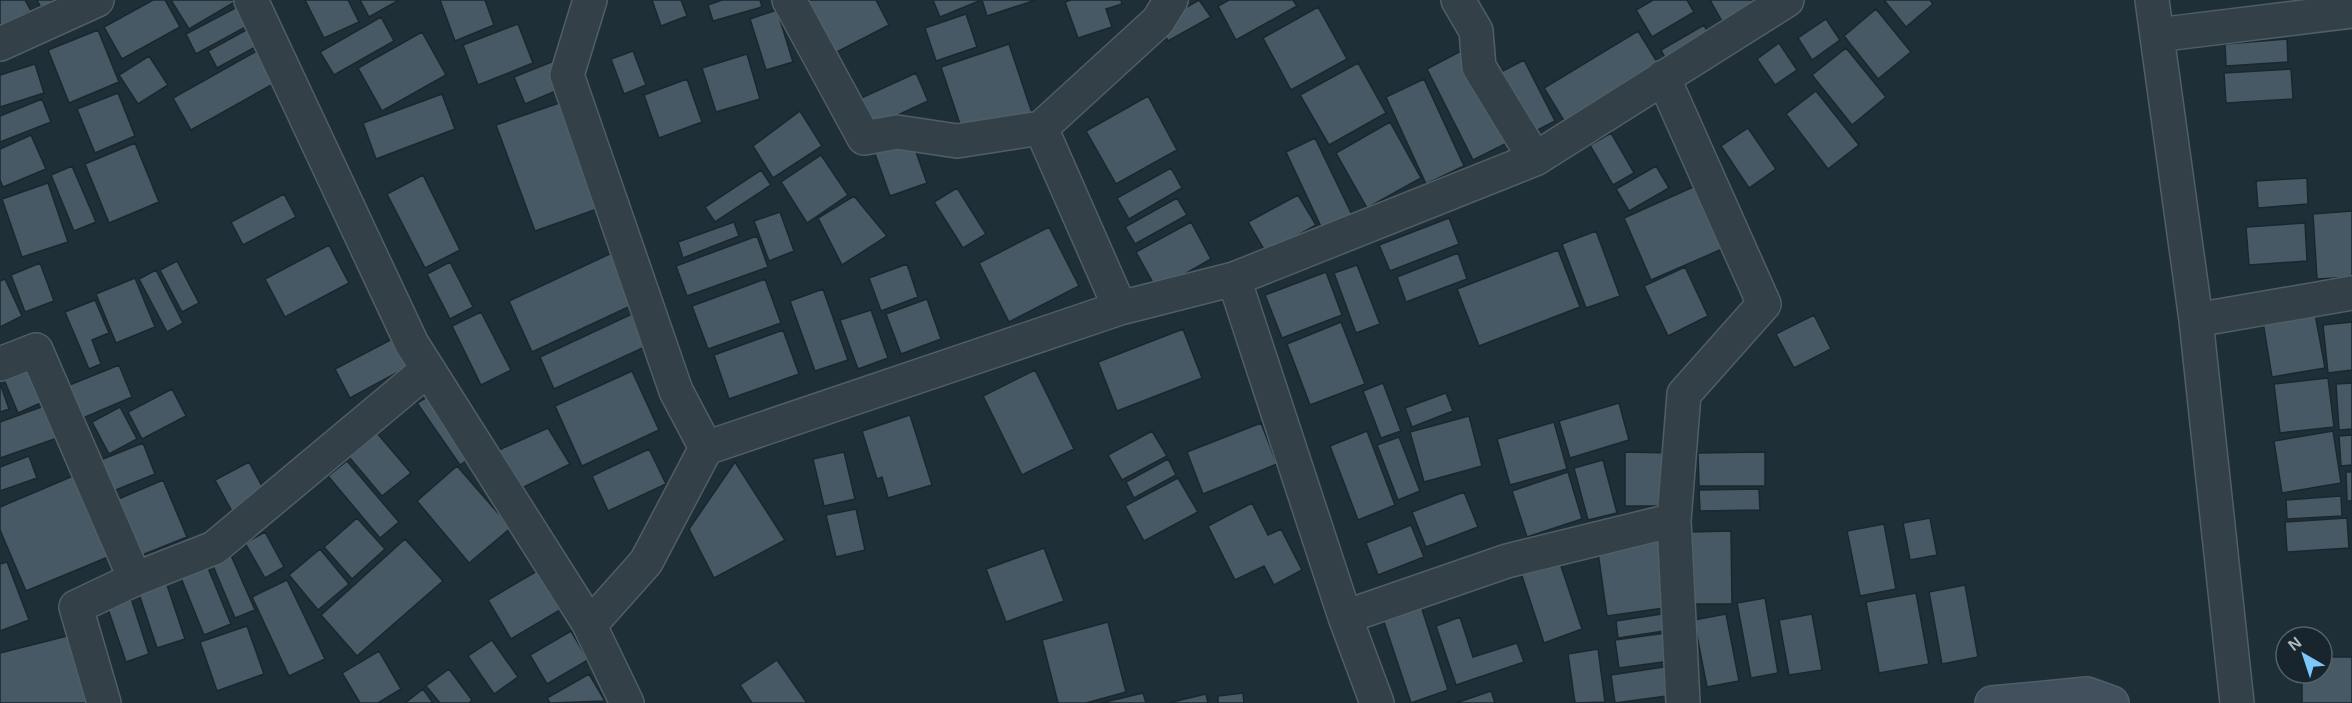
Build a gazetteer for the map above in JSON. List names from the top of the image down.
{
  "north": "top left"
}
